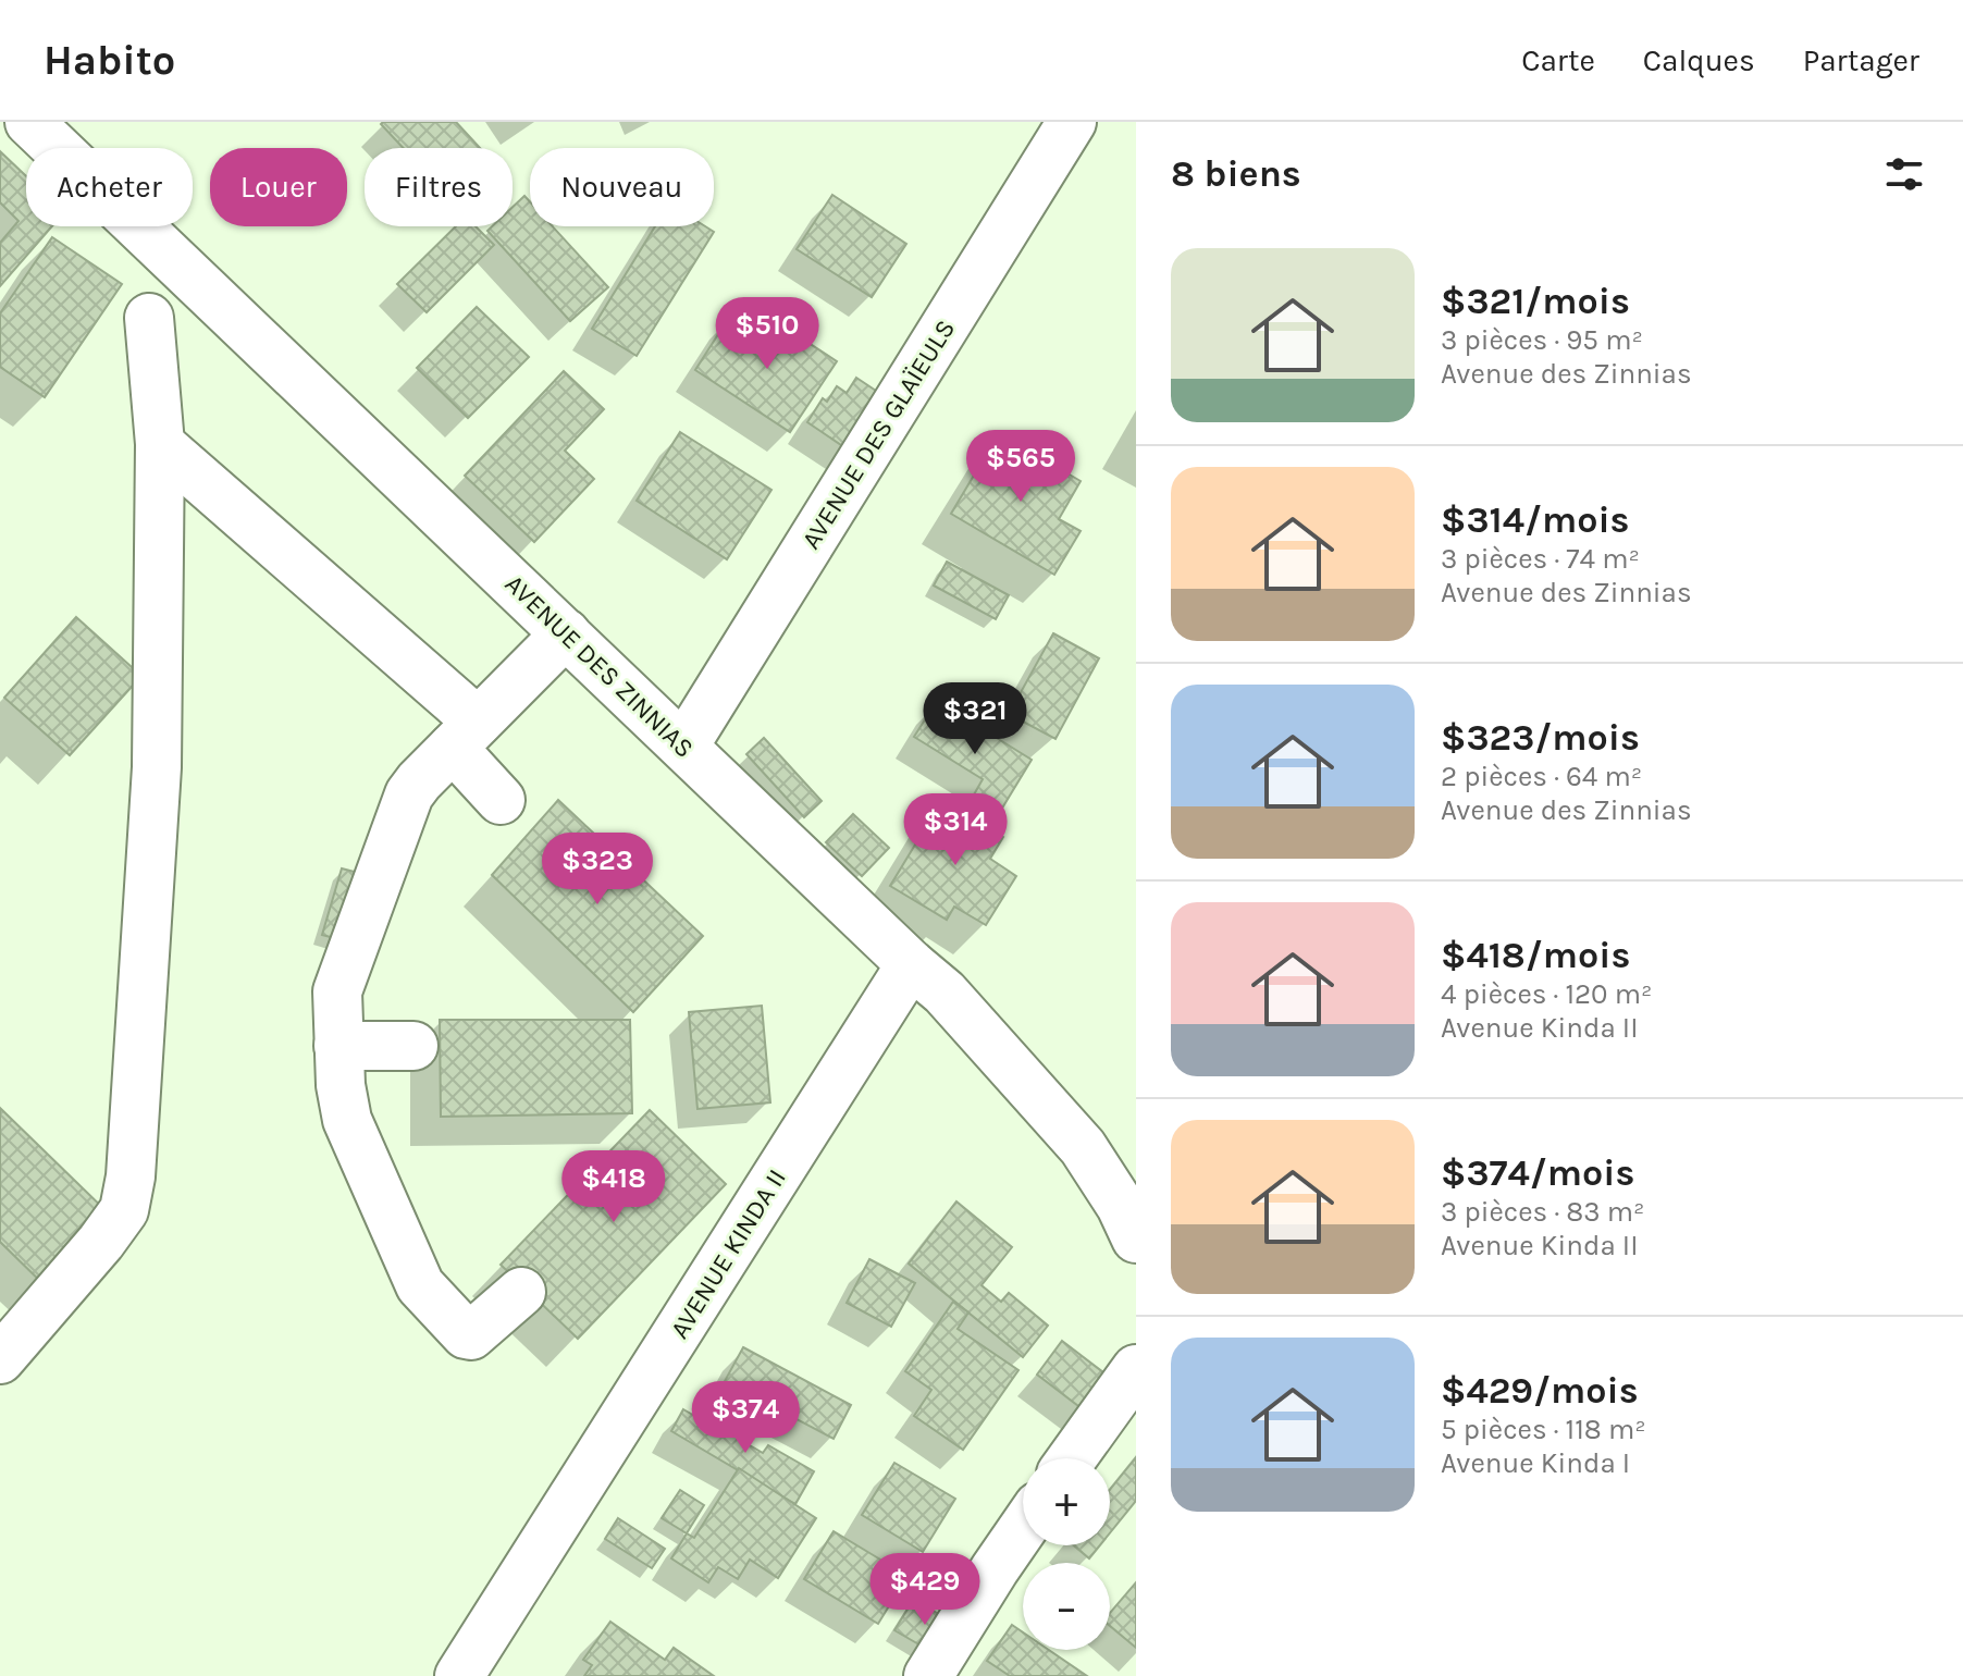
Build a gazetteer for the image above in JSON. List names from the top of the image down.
{
  "streets": {
    "street": ["AVENUE DES GLAÏEULS", "AVENUE DES ZINNIAS", "AVENUE KINDA II"]
  },
  "crossings": [
    ["AVENUE DES GLAÏEULS", "AVENUE DES ZINNIAS"],
    ["AVENUE DES ZINNIAS", "AVENUE KINDA II"]
  ],
  "page": {
    "header": "Habito",
    "nav": ["Carte", "Calques", "Partager"],
    "heading": "8 biens",
    "chip": [
      "Acheter",
      "Louer",
      "Filtres",
      "Nouveau"
    ],
    "list": [
      {
        "name": "$321/mois",
        "note": "3 pièces · 95 m² · Avenue des Zinnias"
      },
      {
        "name": "$314/mois",
        "note": "3 pièces · 74 m² · Avenue des Zinnias"
      },
      {
        "name": "$323/mois",
        "note": "2 pièces · 64 m² · Avenue des Zinnias"
      },
      {
        "name": "$418/mois",
        "note": "4 pièces · 120 m² · Avenue Kinda II"
      },
      {
        "name": "$374/mois",
        "note": "3 pièces · 83 m² · Avenue Kinda II"
      },
      {
        "name": "$429/mois",
        "note": "5 pièces · 118 m² · Avenue Kinda I"
      }
    ],
    "price": [
      "$510",
      "$565",
      "$321",
      "$314",
      "$323",
      "$418",
      "$374",
      "$429"
    ],
    "map_buttons": ["+", "−"]
  }
}
